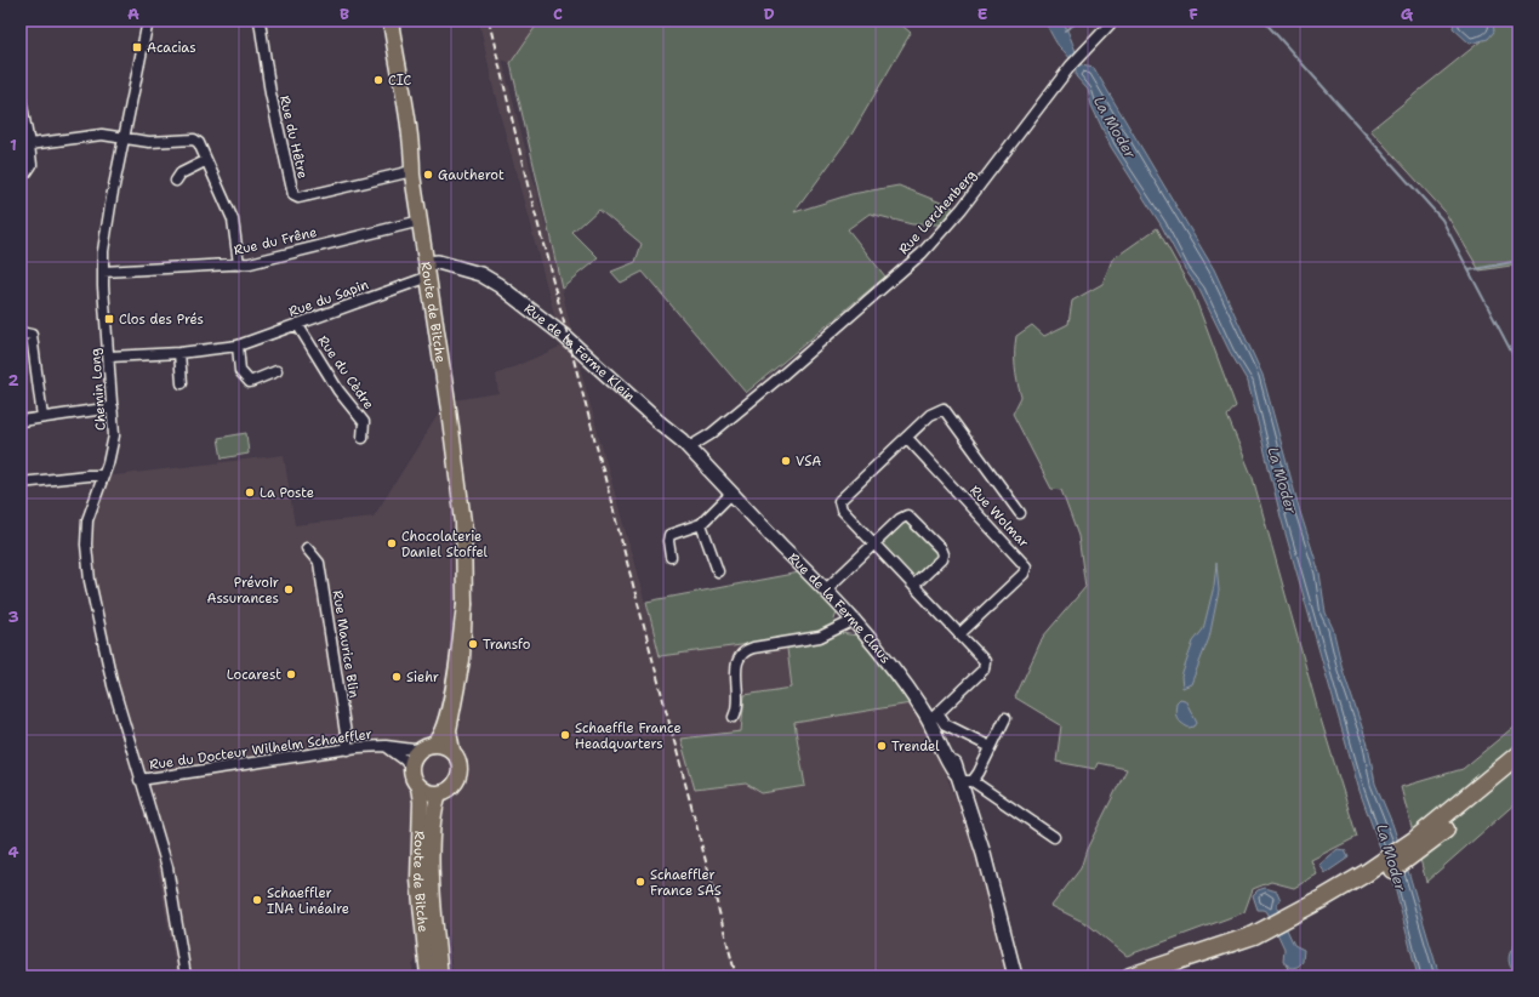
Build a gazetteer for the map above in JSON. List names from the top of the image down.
{
  "streets": {
    "main road": ["Route de Bitche"],
    "street": [
      "Rue du Hêtre",
      "Rue Lerchenberg",
      "Rue du Frêne",
      "Rue du Sapin",
      "Rue de la Ferme Klein",
      "Rue du Cèdre",
      "Chemin Long",
      "Rue Wolmar",
      "Rue de la Ferme Claus",
      "Rue Maurice Blin",
      "Rue du Docteur Wilhelm Schaeffler"
    ]
  },
  "crossings": [
    ["Rue du Hêtre", "Route de Bitche"],
    ["Rue Lerchenberg", "Rue de la Ferme Klein"],
    ["Rue Lerchenberg", "Rue de la Ferme Claus"],
    ["Rue du Frêne", "Route de Bitche"],
    ["Rue du Frêne", "Chemin Long"],
    ["Rue du Sapin", "Route de Bitche"],
    ["Rue du Sapin", "Rue de la Ferme Klein"],
    ["Rue du Sapin", "Rue du Cèdre"],
    ["Rue du Sapin", "Chemin Long"],
    ["Route de Bitche", "Rue de la Ferme Klein"],
    ["Route de Bitche", "Rue du Docteur Wilhelm Schaeffler"],
    ["Rue de la Ferme Klein", "Rue de la Ferme Claus"],
    ["Chemin Long", "Rue du Docteur Wilhelm Schaeffler"],
    ["Rue Maurice Blin", "Rue du Docteur Wilhelm Schaeffler"]
  ],
  "water": ["La Moder"],
  "places": {
    "transit": ["Acacias", "Clos des Prés"],
    "other": [
      "CIC",
      "Gautherot",
      "VSA",
      "La Poste",
      "Chocolaterie Daniel Stoffel",
      "Prévoir Assurances",
      "Transfo",
      "Locarest",
      "Siehr",
      "Schaeffle France Headquarters",
      "Trendel",
      "Schaeffler France SAS",
      "Schaeffler INA Linéaire"
    ]
  },
  "grid": {
    "columns": [
      "A",
      "B",
      "C",
      "D",
      "E",
      "F",
      "G"
    ],
    "rows": [
      "1",
      "2",
      "3",
      "4"
    ]
  }
}
